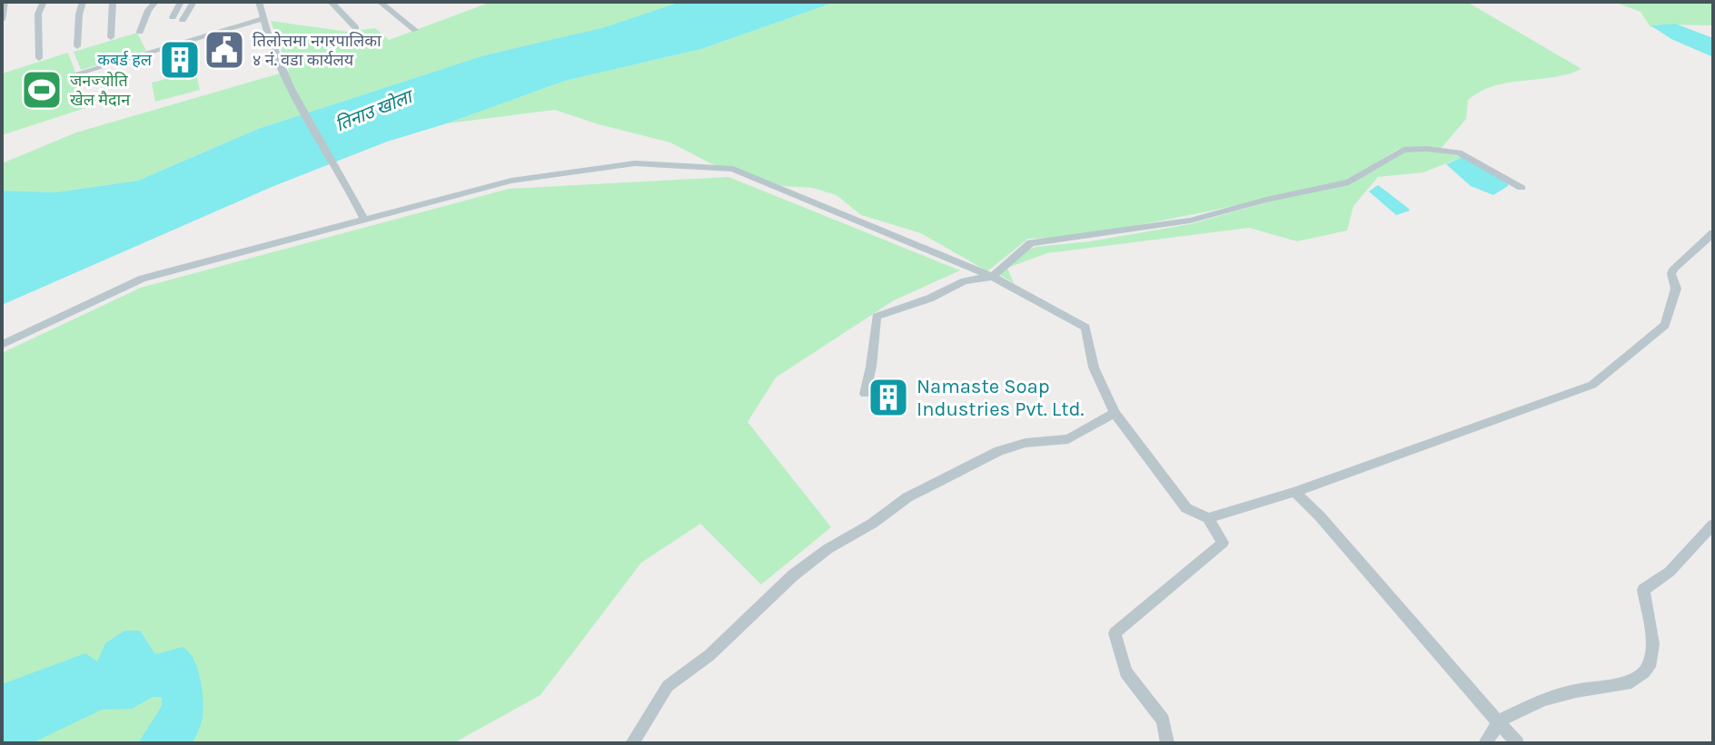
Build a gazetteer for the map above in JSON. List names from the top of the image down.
{
  "water": ["तिनाउ खोला"],
  "places": {
    "public building": ["तिलोत्तमा नगरपालिका ४ नं. वडा कार्यलय"],
    "building": ["कबर्ड हल", "Namaste Soap Industries Pvt. Ltd."],
    "sports": ["जनज्योति खेल मैदान"]
  }
}
